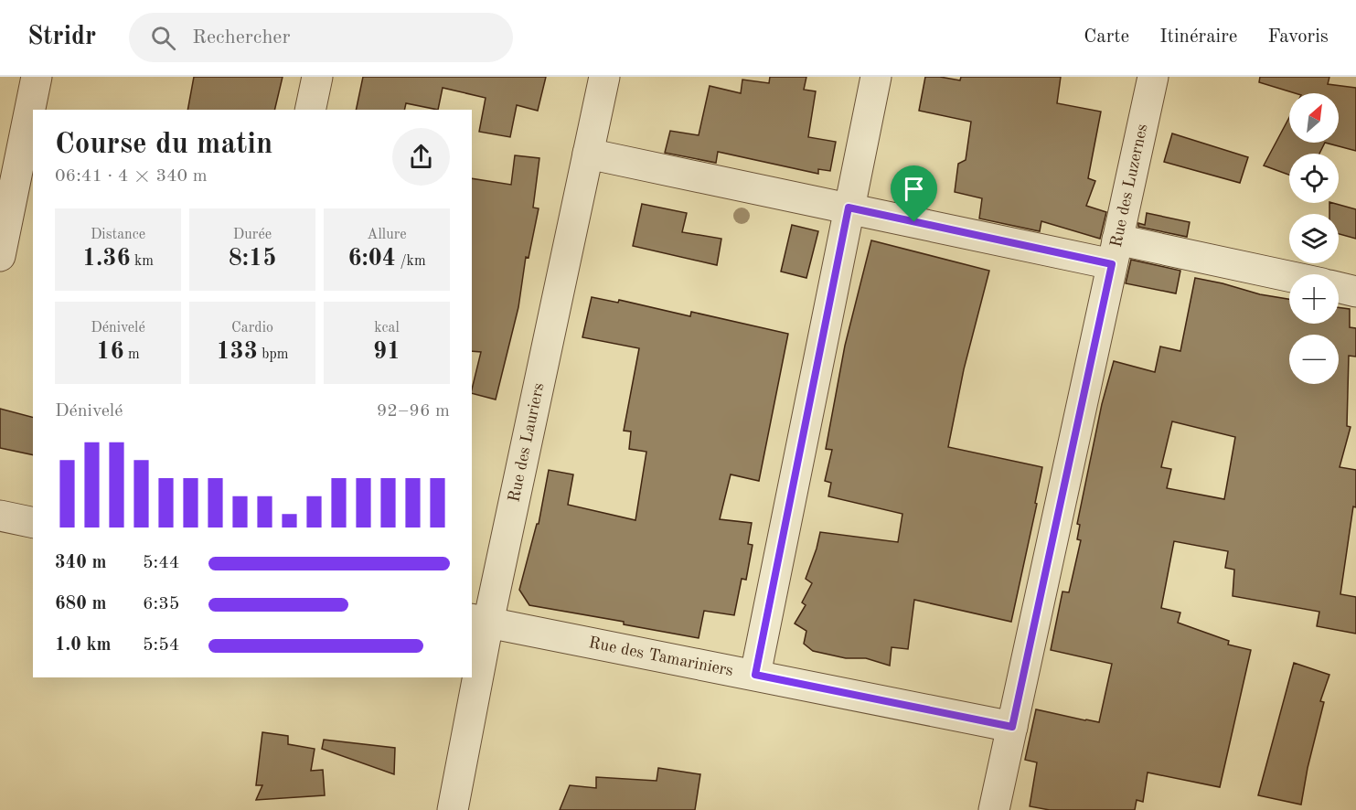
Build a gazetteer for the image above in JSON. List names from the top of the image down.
{
  "streets": {
    "street": ["Rue des Luzernes", "Rue des Lauriers", "Rue des Tamariniers"]
  },
  "crossings": [
    ["Rue des Luzernes", "Rue des Tamariniers"],
    ["Rue des Lauriers", "Rue des Tamariniers"]
  ],
  "north": "top right",
  "page": {
    "header": "Stridr",
    "search": "Rechercher",
    "nav": ["Carte", "Itinéraire", "Favoris"],
    "map_buttons": ["+", "−"],
    "heading": ["Course du matin", "06:41 · 4 × 340 m"],
    "stats": [
      ["Distance", "1.36 km"],
      ["Durée", "8:15"],
      ["Allure", "6:04 /km"],
      ["Dénivelé", "16 m"],
      ["Cardio", "133 bpm"],
      ["kcal", "91"]
    ],
    "chart": ["Dénivelé", "92–96 m"],
    "list": [
      {
        "name": "340 m",
        "note": "5:44"
      },
      {
        "name": "680 m",
        "note": "6:35"
      },
      {
        "name": "1.0 km",
        "note": "5:54"
      }
    ]
  }
}
